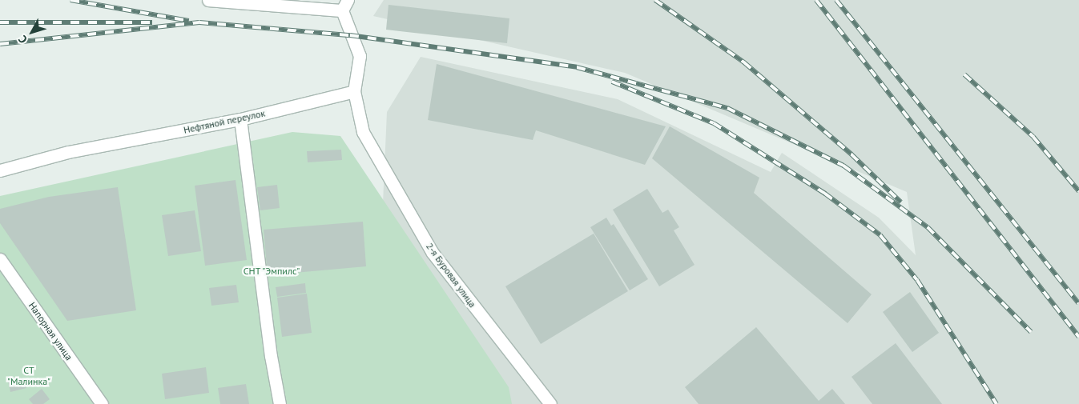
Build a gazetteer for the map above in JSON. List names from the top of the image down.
{
  "streets": {
    "street": ["Нефтяной переулок", "2-я Буровая улица", "Напорная улица"]
  },
  "crossings": [
    ["Нефтяной переулок", "2-я Буровая улица"]
  ],
  "parks": ["СНТ \"Эмпилс\"", "СТ \"Малинка\""],
  "north": "bottom left"
}
